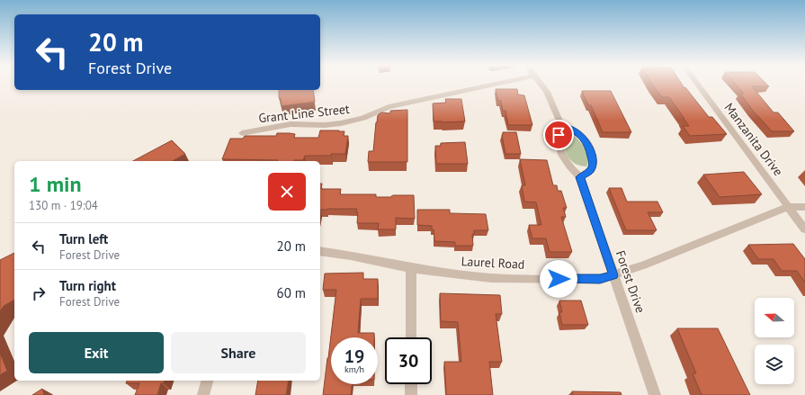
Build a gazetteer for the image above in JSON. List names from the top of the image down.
{
  "streets": {
    "street": [
      "Grant Line Street",
      "Manzanita Drive",
      "Laurel Road",
      "Forest Drive"
    ]
  },
  "crossings": [
    ["Manzanita Drive", "Laurel Road"],
    ["Laurel Road", "Forest Drive"]
  ],
  "north": "left",
  "page": {
    "turn": ["20 m", "Forest Drive"],
    "heading": ["1 min", "130 m · 19:04"],
    "list": [
      {
        "name": "Turn left",
        "note": "Forest Drive",
        "value": "20 m"
      },
      {
        "name": "Turn right",
        "note": "Forest Drive",
        "value": "60 m"
      }
    ],
    "buttons": ["Exit", "Share"],
    "speed": "19 km/h",
    "limit": "30"
  }
}
